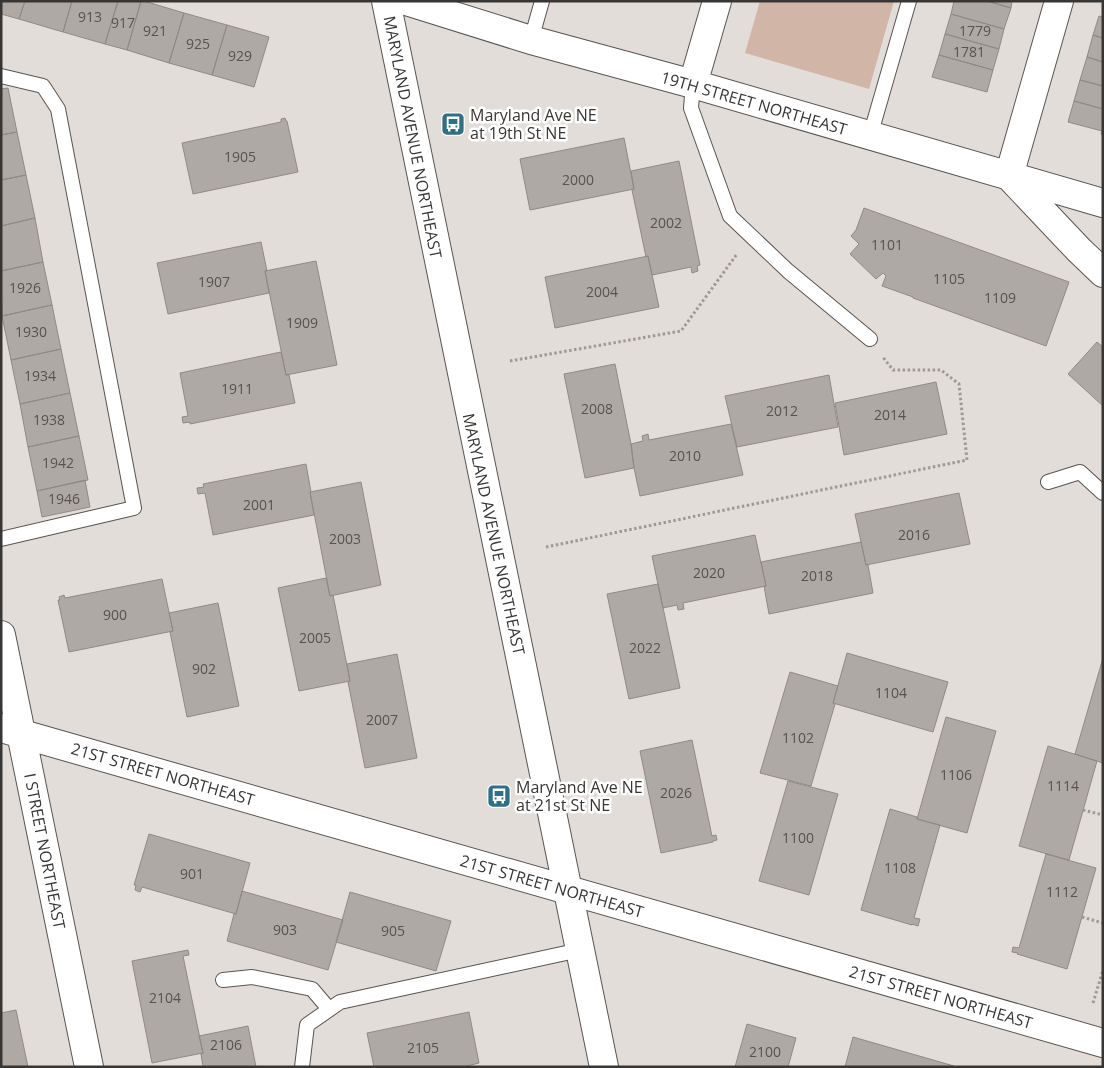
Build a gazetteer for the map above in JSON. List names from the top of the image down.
{
  "streets": {
    "street": [
      "19TH STREET NORTHEAST",
      "MARYLAND AVENUE NORTHEAST",
      "21ST STREET NORTHEAST",
      "I STREET NORTHEAST"
    ]
  },
  "crossings": [
    ["MARYLAND AVENUE NORTHEAST", "21ST STREET NORTHEAST"],
    ["21ST STREET NORTHEAST", "I STREET NORTHEAST"]
  ],
  "places": {
    "bus stop": ["Maryland Ave NE at 19th St NE", "Maryland Ave NE at 21st St NE"]
  },
  "house_numbers": [
    "913",
    "917",
    "921",
    "1779",
    "925",
    "1781",
    "929",
    "1905",
    "2000",
    "2002",
    "1101",
    "1105",
    "1907",
    "1926",
    "2004",
    "1109",
    "1909",
    "1930",
    "1934",
    "1911",
    "2008",
    "2012",
    "2014",
    "1938",
    "2010",
    "1942",
    "1946",
    "2001",
    "2016",
    "2003",
    "2020",
    "2018",
    "900",
    "2005",
    "2022",
    "902",
    "1104",
    "2007",
    "1102",
    "1106",
    "1114",
    "2026",
    "1100",
    "1108",
    "901",
    "1112",
    "903",
    "905",
    "2104",
    "2106",
    "2105",
    "2100"
  ]
}
